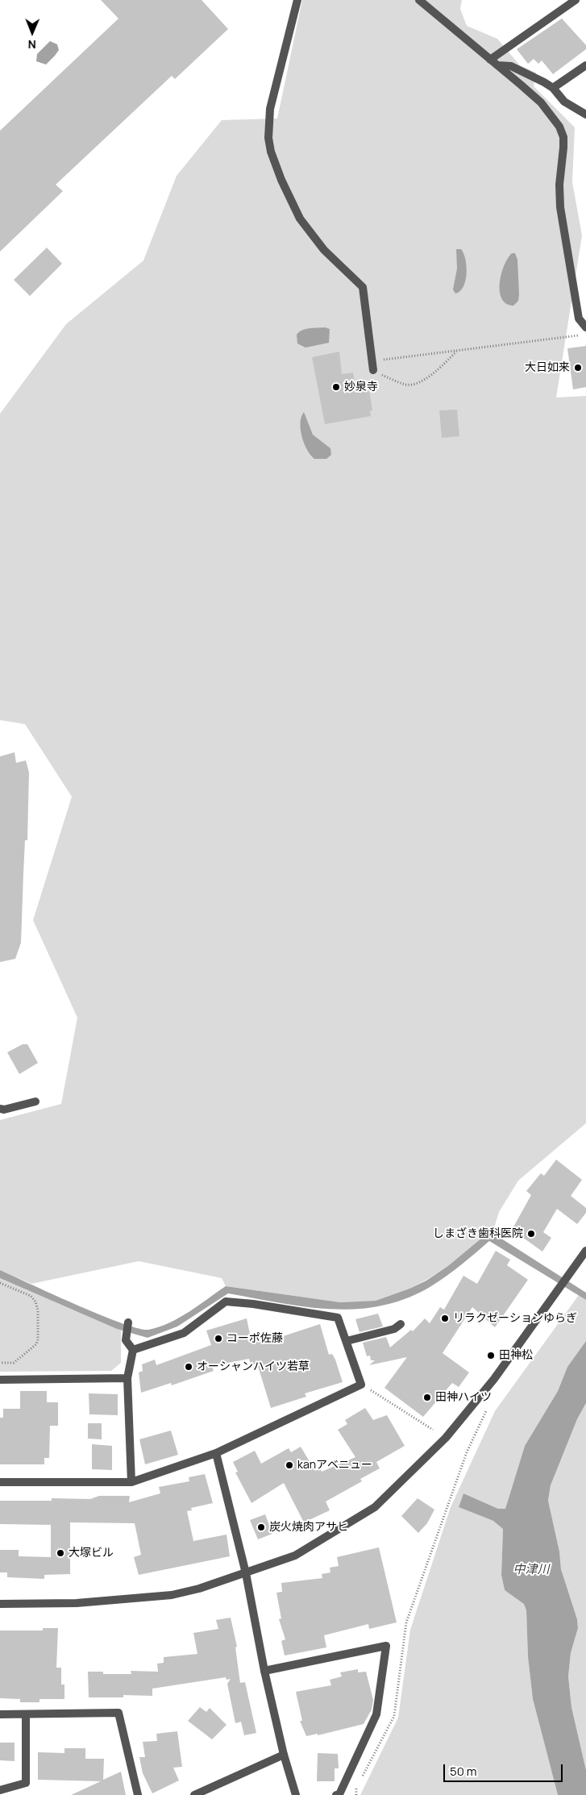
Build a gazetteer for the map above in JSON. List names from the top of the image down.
{
  "water": ["中津川"],
  "places": [
    "大日如来",
    "妙泉寺",
    "しまざき歯科医院",
    "リラクゼーションゆらぎ",
    "コーポ佐藤",
    "田神松",
    "オーシャンハイツ若草",
    "田神ハイツ",
    "kanアベニュー",
    "炭火焼肉アサヒ",
    "大塚ビル"
  ],
  "scale_bar": "50 m",
  "north": "bottom"
}
